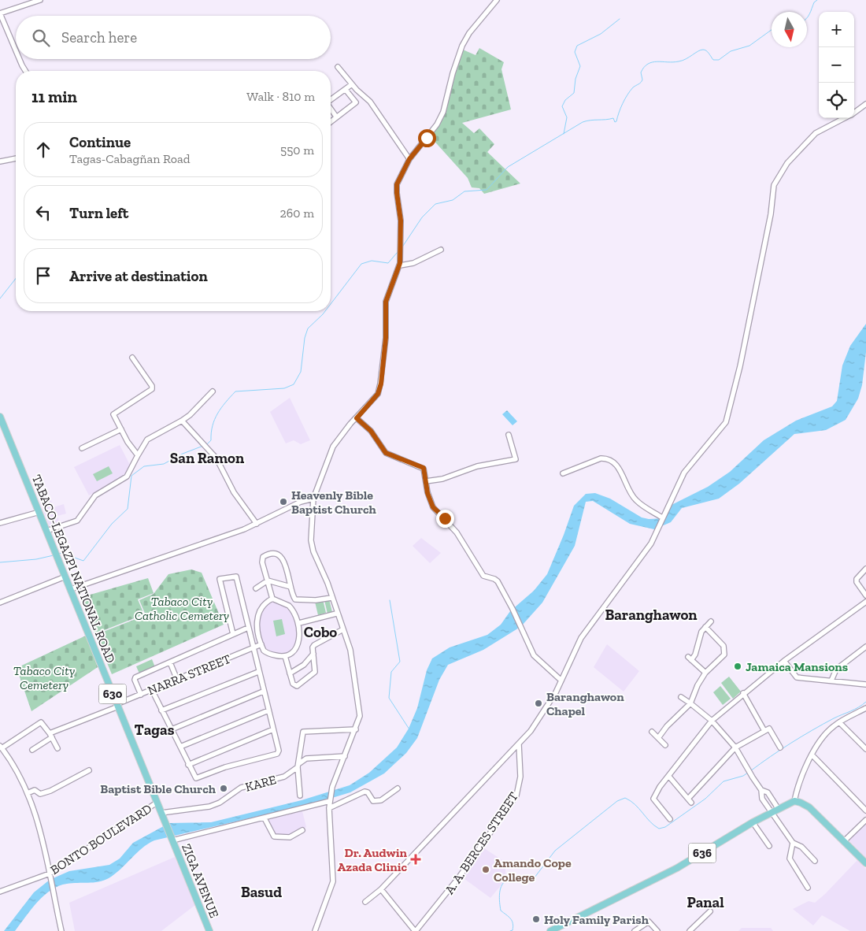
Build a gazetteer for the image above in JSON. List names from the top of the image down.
{
  "streets": {
    "main road": [
      "TABACO-LEGAZPI NATIONAL ROAD",
      "630",
      "636",
      "ZIGA AVENUE"
    ],
    "street": [
      "NARRA STREET",
      "KARE",
      "BONTO BOULEVARD",
      "A. A. BERCES STREET"
    ]
  },
  "crossings": [
    ["TABACO-LEGAZPI NATIONAL ROAD", "NARRA STREET"],
    ["TABACO-LEGAZPI NATIONAL ROAD", "KARE"],
    ["TABACO-LEGAZPI NATIONAL ROAD", "BONTO BOULEVARD"],
    ["TABACO-LEGAZPI NATIONAL ROAD", "ZIGA AVENUE"]
  ],
  "districts": [
    "San Ramon",
    "Baranghawon",
    "Cobo",
    "Tagas",
    "Basud",
    "Panal"
  ],
  "parks": ["Tabaco City Catholic Cemetery", "Tabaco City Cemetery"],
  "places": {
    "other": [
      "Heavenly Bible Baptist Church",
      "Jamaica Mansions",
      "Baranghawon Chapel",
      "Baptist Bible Church",
      "Amando Cope College",
      "Holy Family Parish"
    ],
    "health": ["Dr. Audwin Azada Clinic"]
  },
  "north": "bottom",
  "page": {
    "map_buttons": ["+", "−"],
    "search": "Search here",
    "heading": ["11 min", "Walk · 810 m"],
    "list": [
      ["Continue", "Tagas-Cabagñan Road", "550 m"],
      ["Turn left", "260 m"],
      "Arrive at destination"
    ]
  }
}
